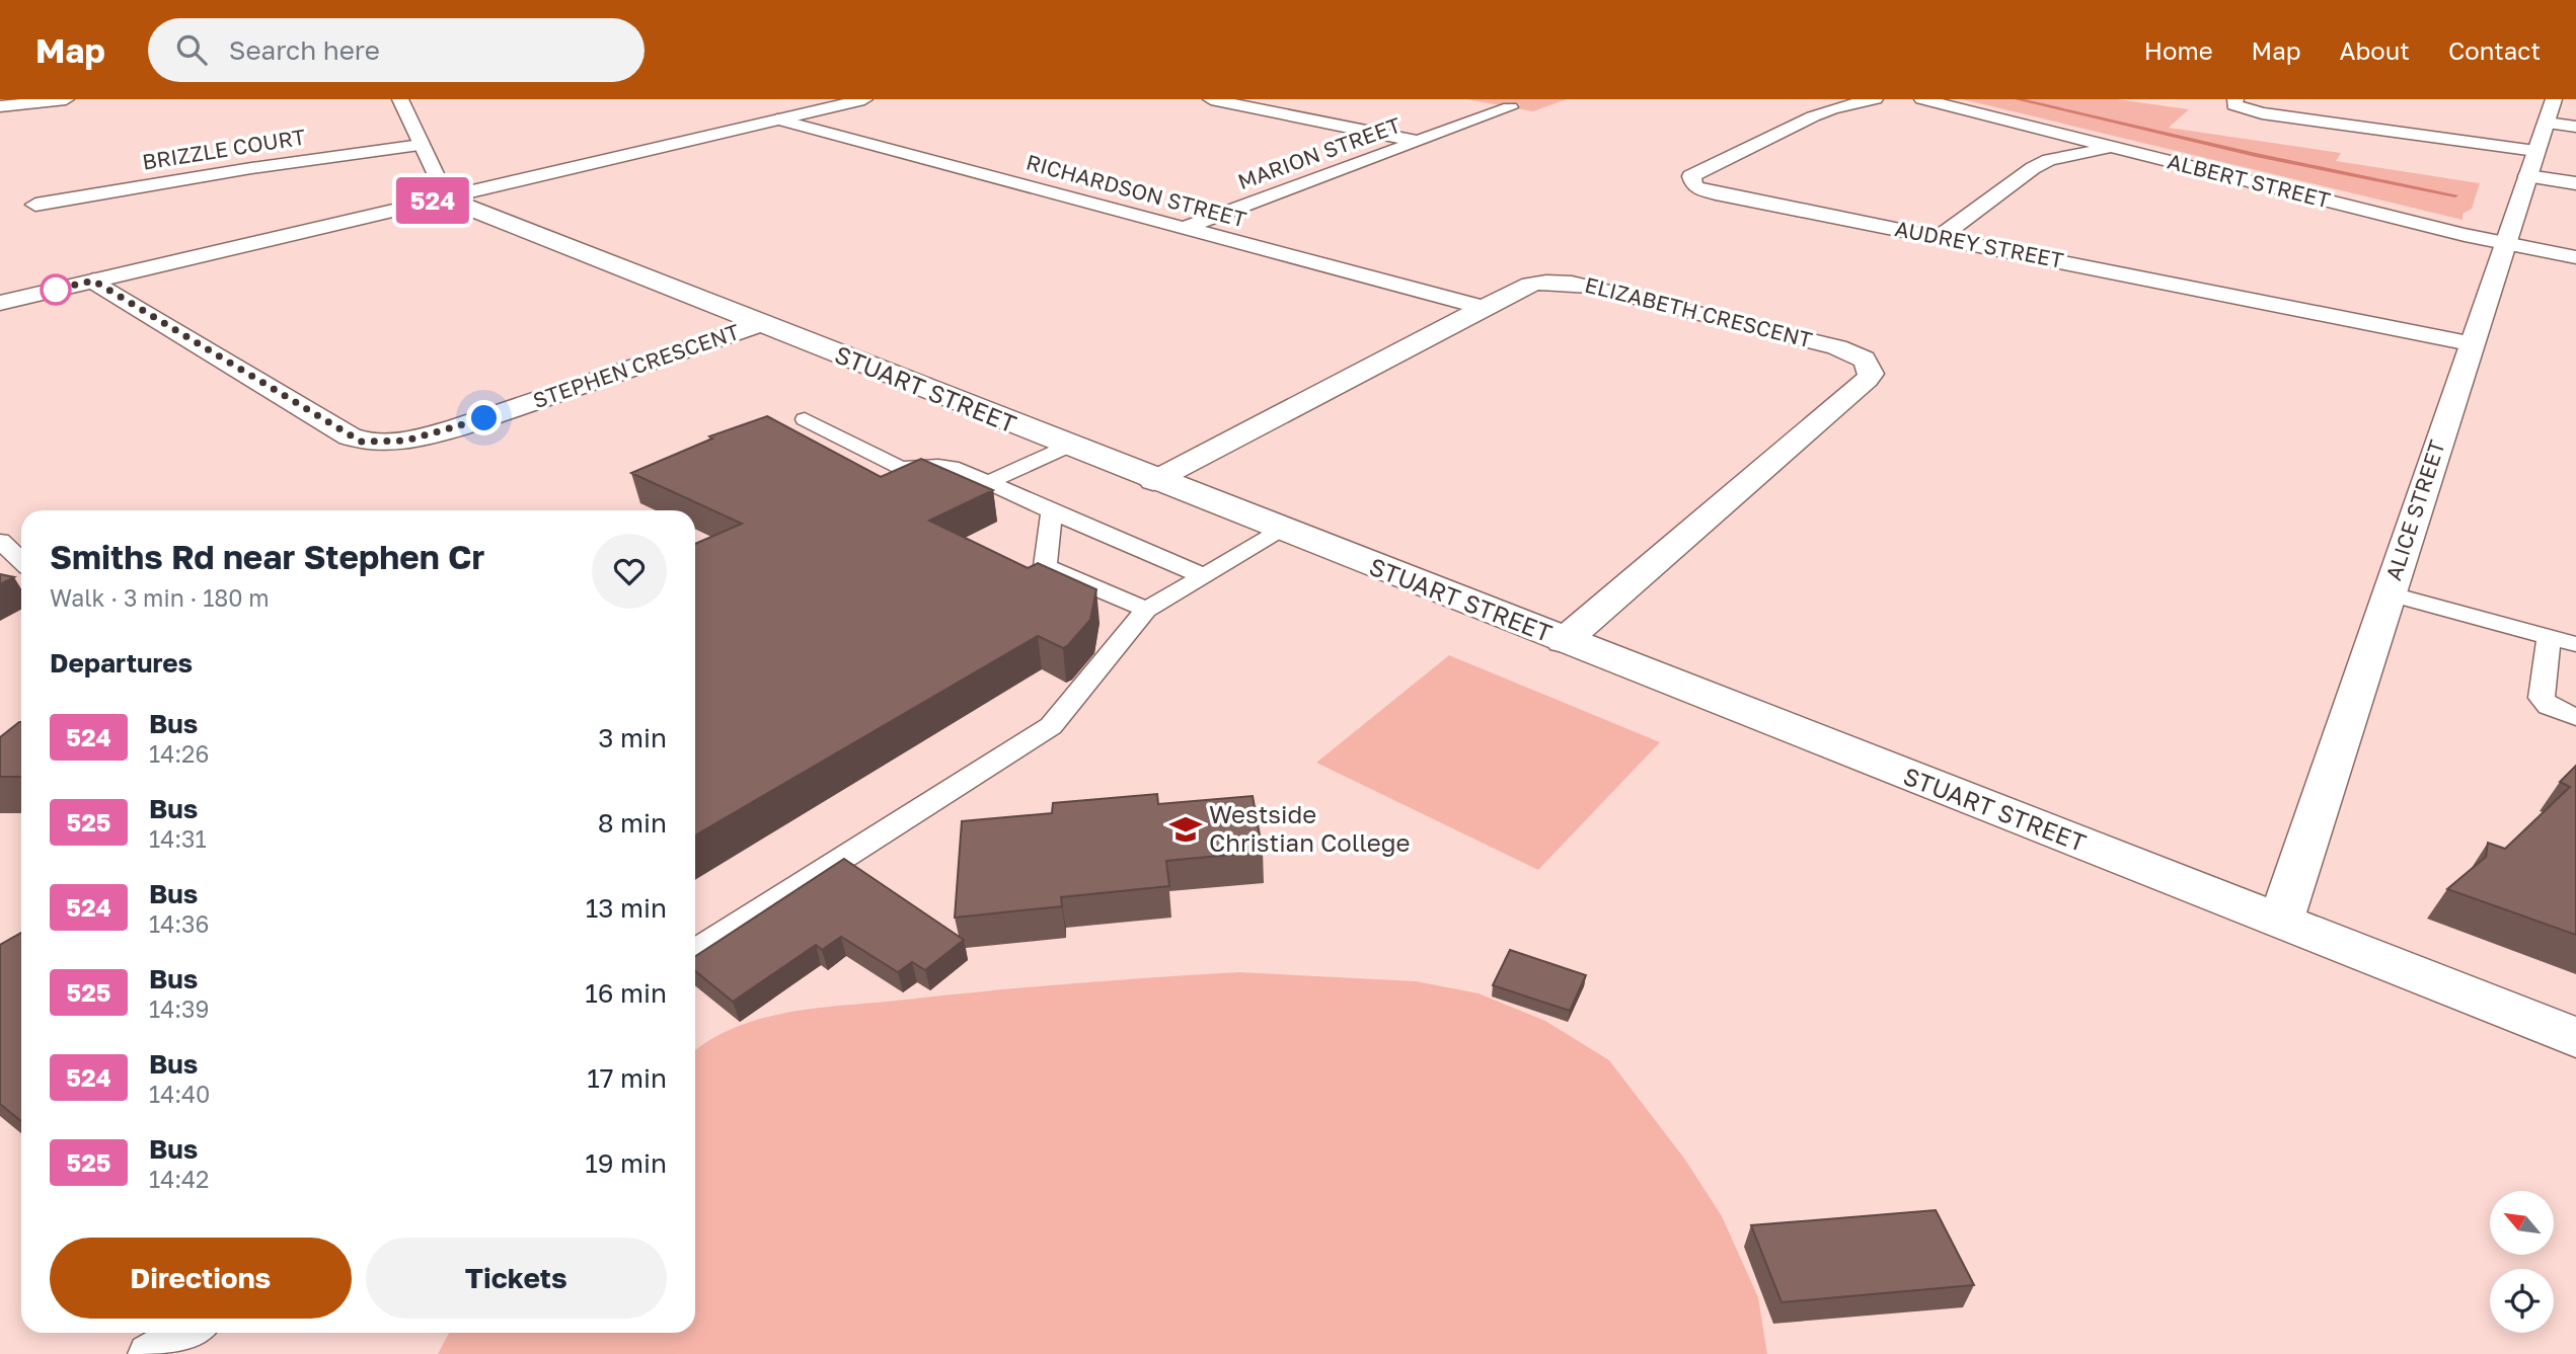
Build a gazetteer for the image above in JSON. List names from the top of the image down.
{
  "streets": {
    "street": [
      "BRIZZLE COURT",
      "MARION STREET",
      "ALBERT STREET",
      "RICHARDSON STREET",
      "AUDREY STREET",
      "ELIZABETH CRESCENT",
      "STEPHEN CRESCENT",
      "STUART STREET",
      "ALICE STREET"
    ]
  },
  "crossings": [
    ["BRIZZLE COURT", "STUART STREET"],
    ["MARION STREET", "RICHARDSON STREET"],
    ["ALBERT STREET", "ALICE STREET"],
    ["RICHARDSON STREET", "ELIZABETH CRESCENT"],
    ["AUDREY STREET", "ALICE STREET"],
    ["ELIZABETH CRESCENT", "STUART STREET"],
    ["STEPHEN CRESCENT", "STUART STREET"],
    ["STUART STREET", "ALICE STREET"]
  ],
  "places": {
    "school or university": ["Westside Christian College"]
  },
  "lines": ["bus line 524"],
  "north": "top left",
  "page": {
    "header": "Map",
    "search": "Search here",
    "nav": [
      "Home",
      "Map",
      "About",
      "Contact"
    ],
    "on_map": "524",
    "heading": [
      ["Smiths Rd near Stephen Cr", "Walk · 3 min · 180 m"],
      "Departures"
    ],
    "list": [
      {
        "mark": "524",
        "name": "Bus",
        "note": "14:26",
        "value": "3 min"
      },
      {
        "mark": "525",
        "name": "Bus",
        "note": "14:31",
        "value": "8 min"
      },
      {
        "mark": "524",
        "name": "Bus",
        "note": "14:36",
        "value": "13 min"
      },
      {
        "mark": "525",
        "name": "Bus",
        "note": "14:39",
        "value": "16 min"
      },
      {
        "mark": "524",
        "name": "Bus",
        "note": "14:40",
        "value": "17 min"
      },
      {
        "mark": "525",
        "name": "Bus",
        "note": "14:42",
        "value": "19 min"
      }
    ],
    "buttons": ["Directions", "Tickets"]
  }
}
